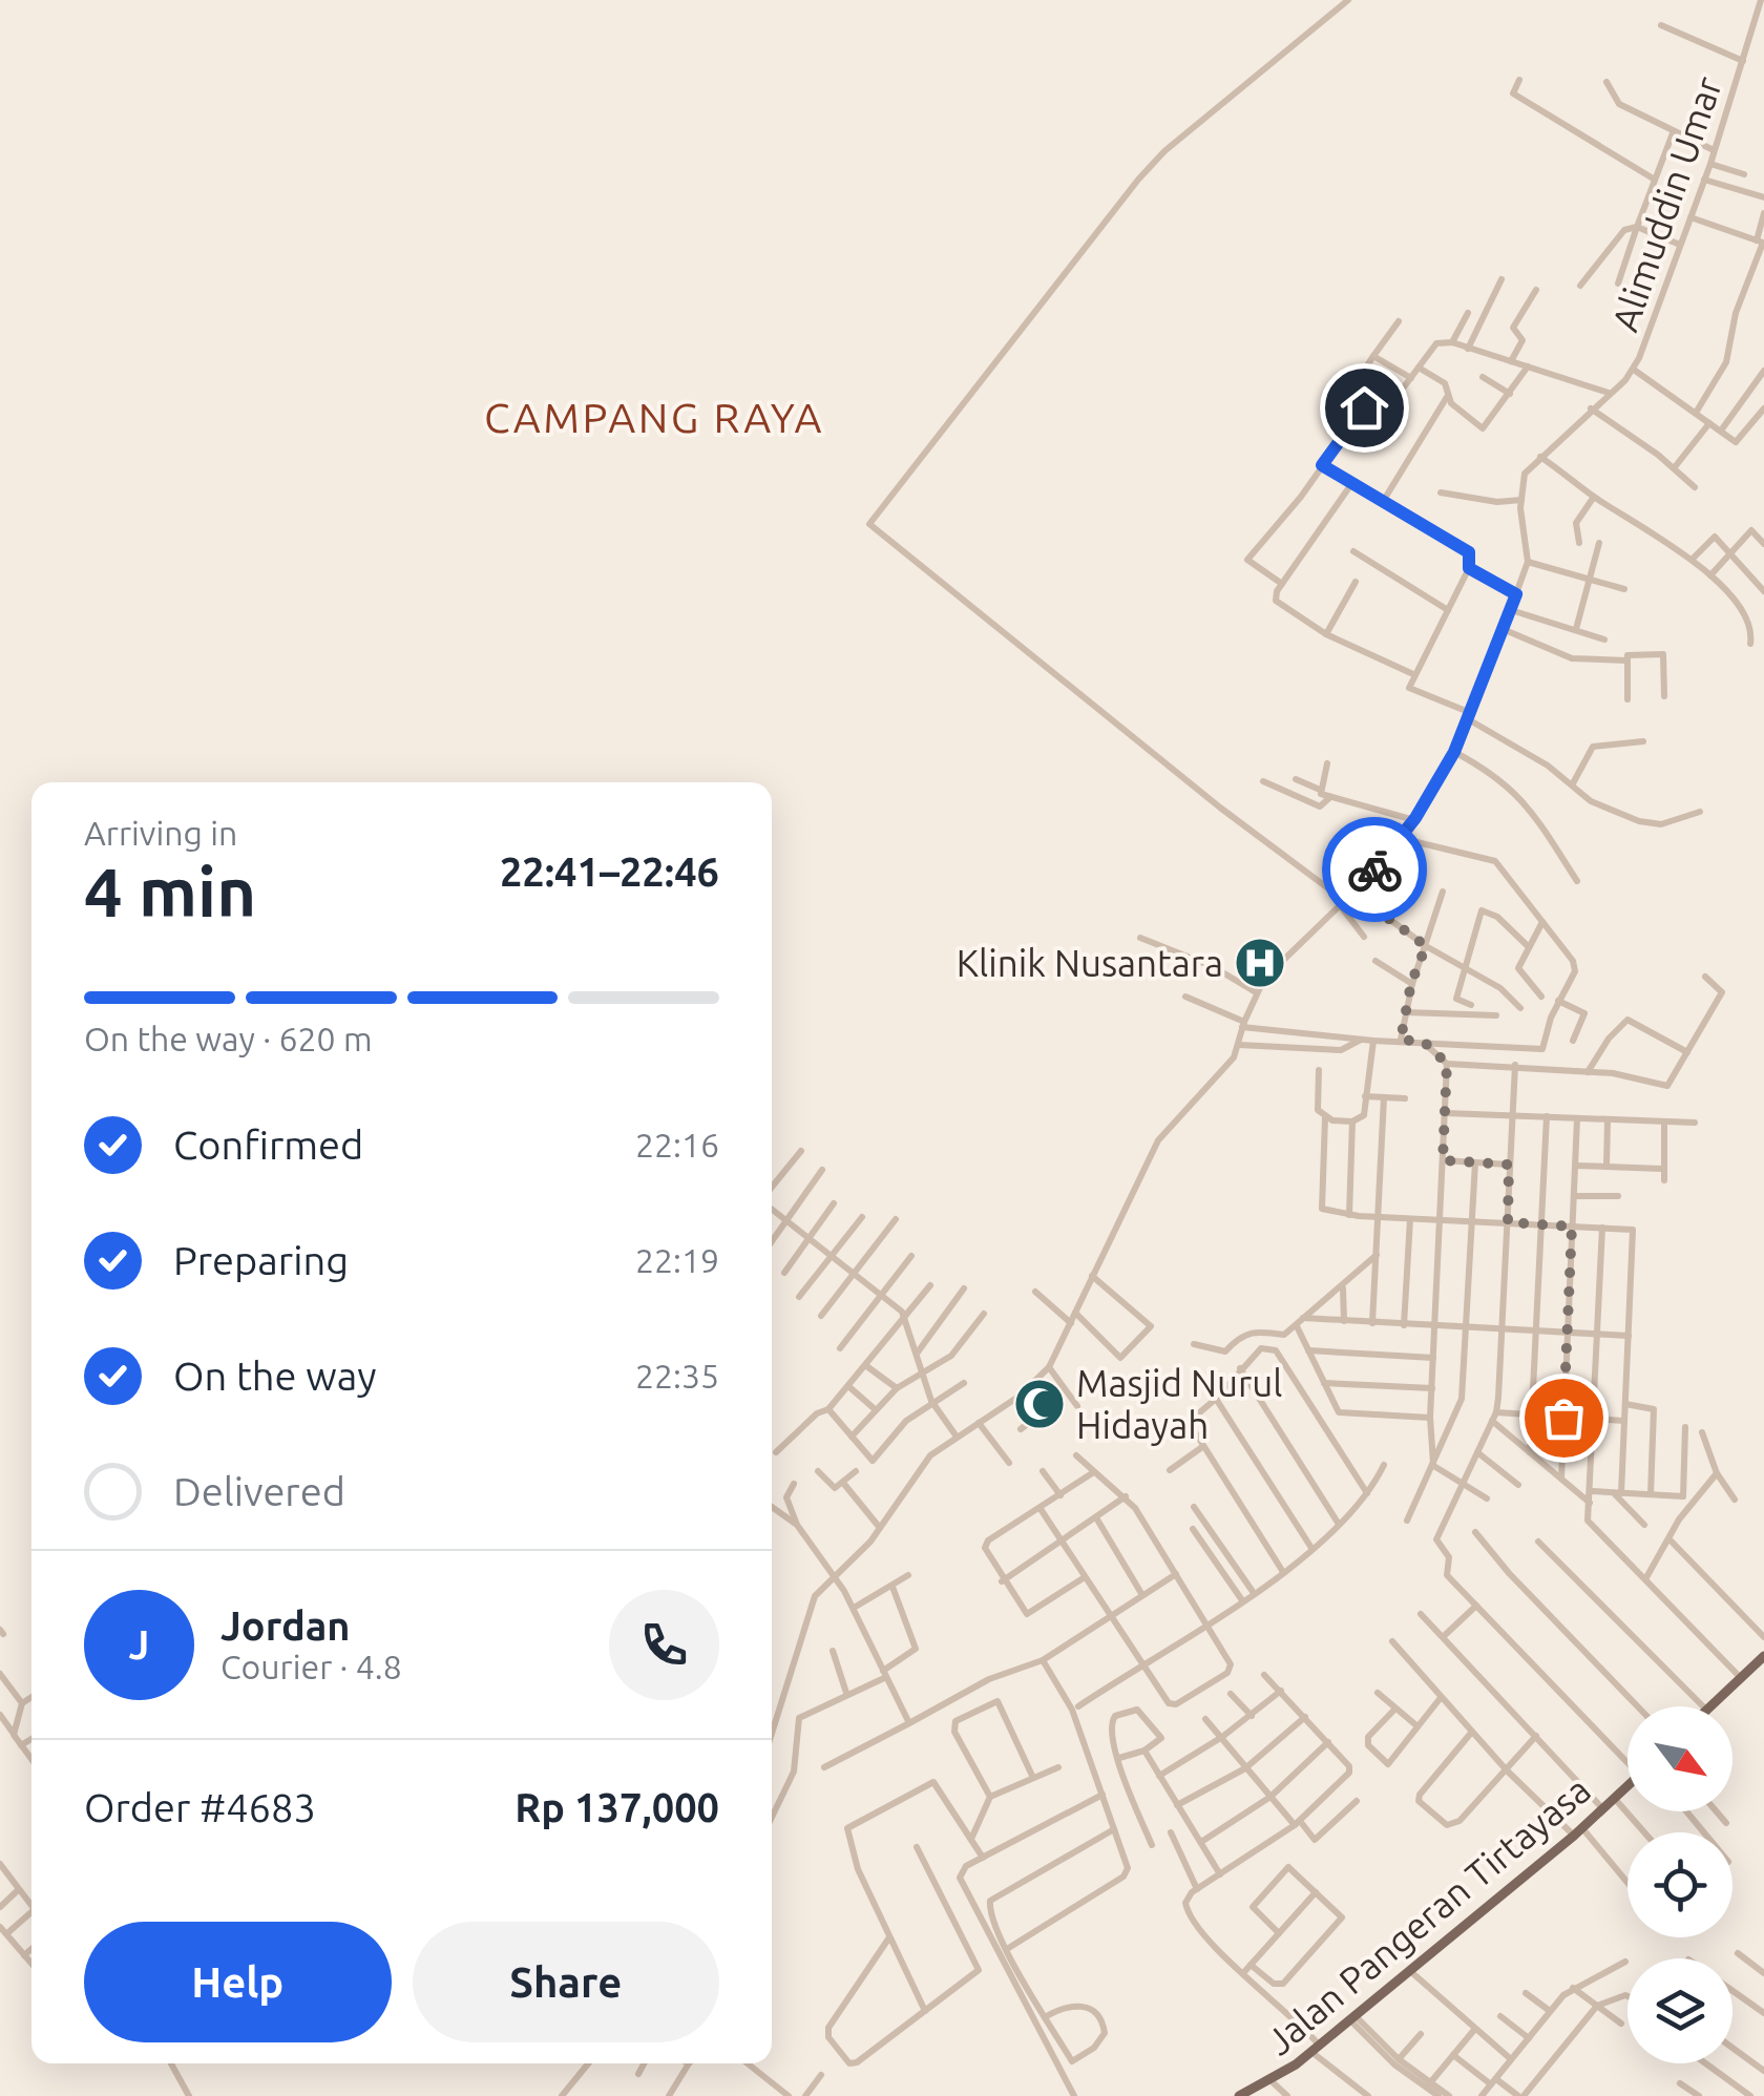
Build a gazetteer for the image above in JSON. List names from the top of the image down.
{
  "streets": {
    "main road": ["Jalan Pangeran Tirtayasa"],
    "street": ["Alimuddin Umar"]
  },
  "districts": ["CAMPANG RAYA"],
  "places": {
    "hospital": ["Klinik Nusantara"],
    "mosque": ["Masjid Nurul Hidayah"]
  },
  "north": "bottom right",
  "page": {
    "heading": ["4 min", "Arriving in", "22:41–22:46"],
    "panel": [
      "Jordan",
      "Courier · 4.8",
      "Order #4683",
      "Rp 137,000"
    ],
    "bar": "On the way · 620 m",
    "list": [
      ["Confirmed", "22:16"],
      ["Preparing", "22:19"],
      ["On the way", "22:35"],
      "Delivered"
    ],
    "round": "J",
    "buttons": ["Help", "Share"]
  }
}
